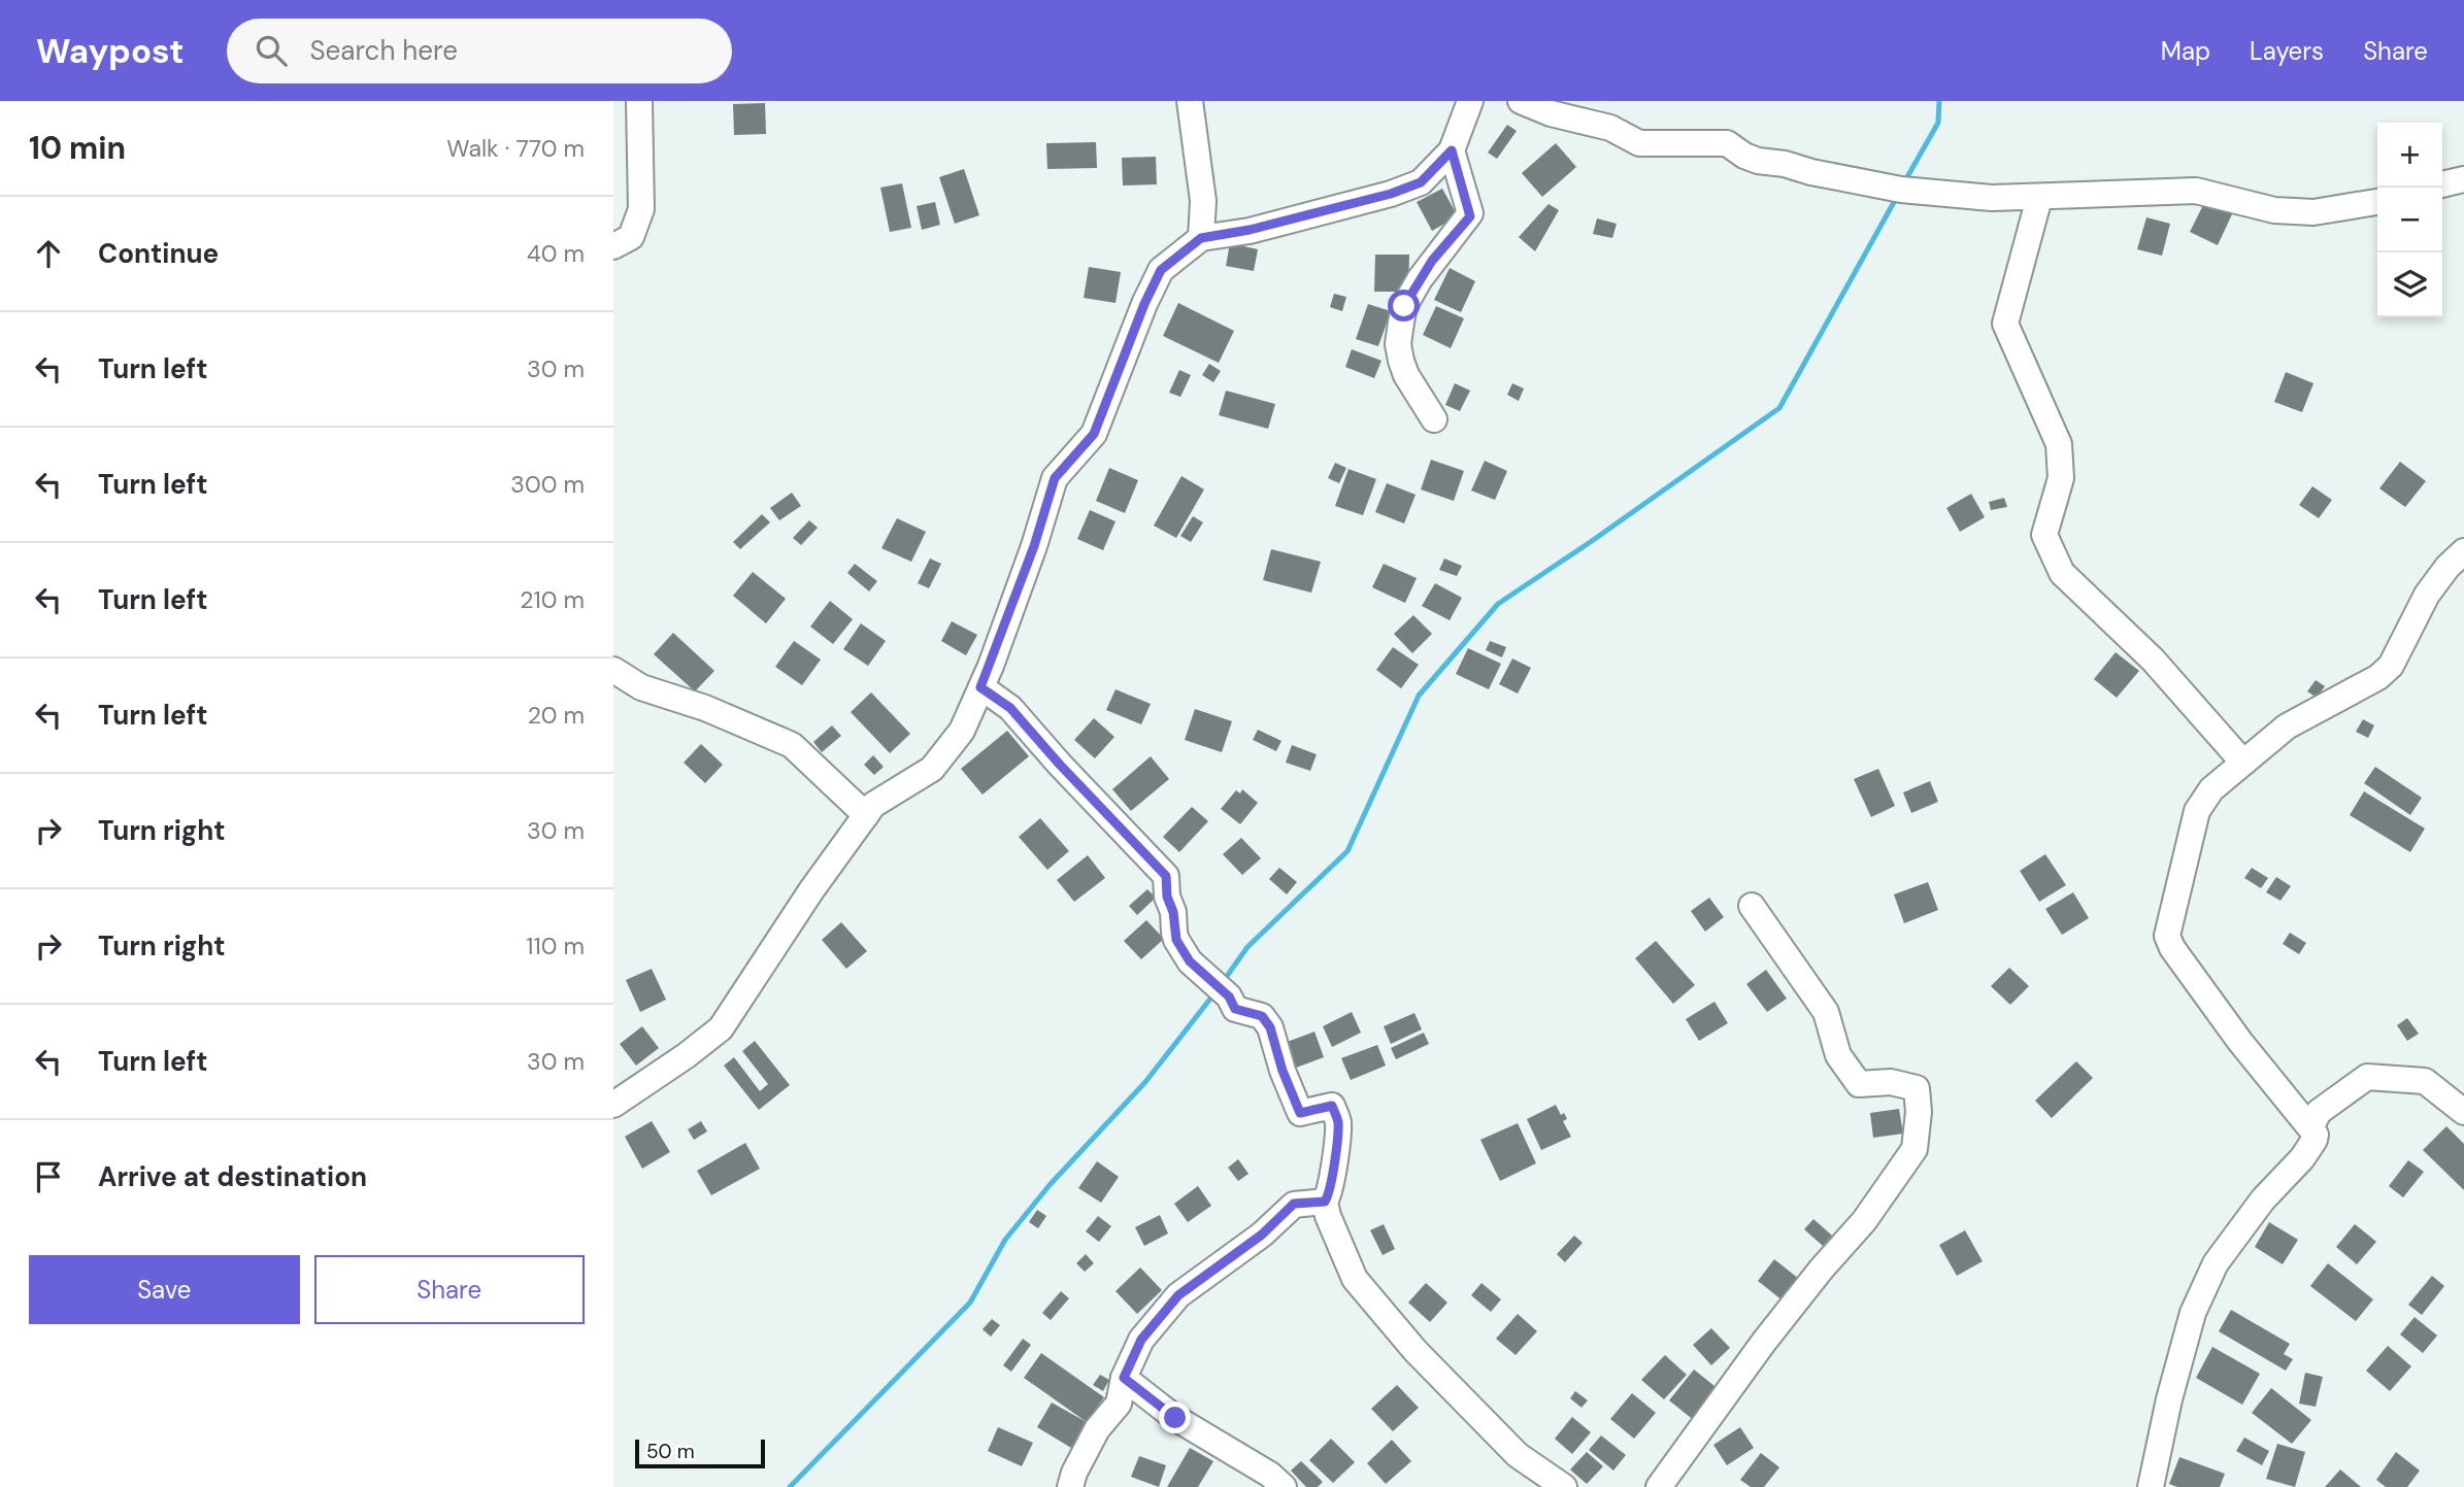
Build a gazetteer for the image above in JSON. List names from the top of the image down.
{
  "scale_bar": "50 m",
  "page": {
    "header": "Waypost",
    "search": "Search here",
    "nav": ["Map", "Layers", "Share"],
    "heading": ["10 min", "Walk · 770 m"],
    "map_buttons": ["+", "−"],
    "list": [
      ["Continue", "40 m"],
      ["Turn left", "30 m"],
      ["Turn left", "300 m"],
      ["Turn left", "210 m"],
      ["Turn left", "20 m"],
      ["Turn right", "30 m"],
      ["Turn right", "110 m"],
      ["Turn left", "30 m"],
      "Arrive at destination"
    ],
    "buttons": ["Save", "Share"],
    "scale": "50 m"
  }
}
